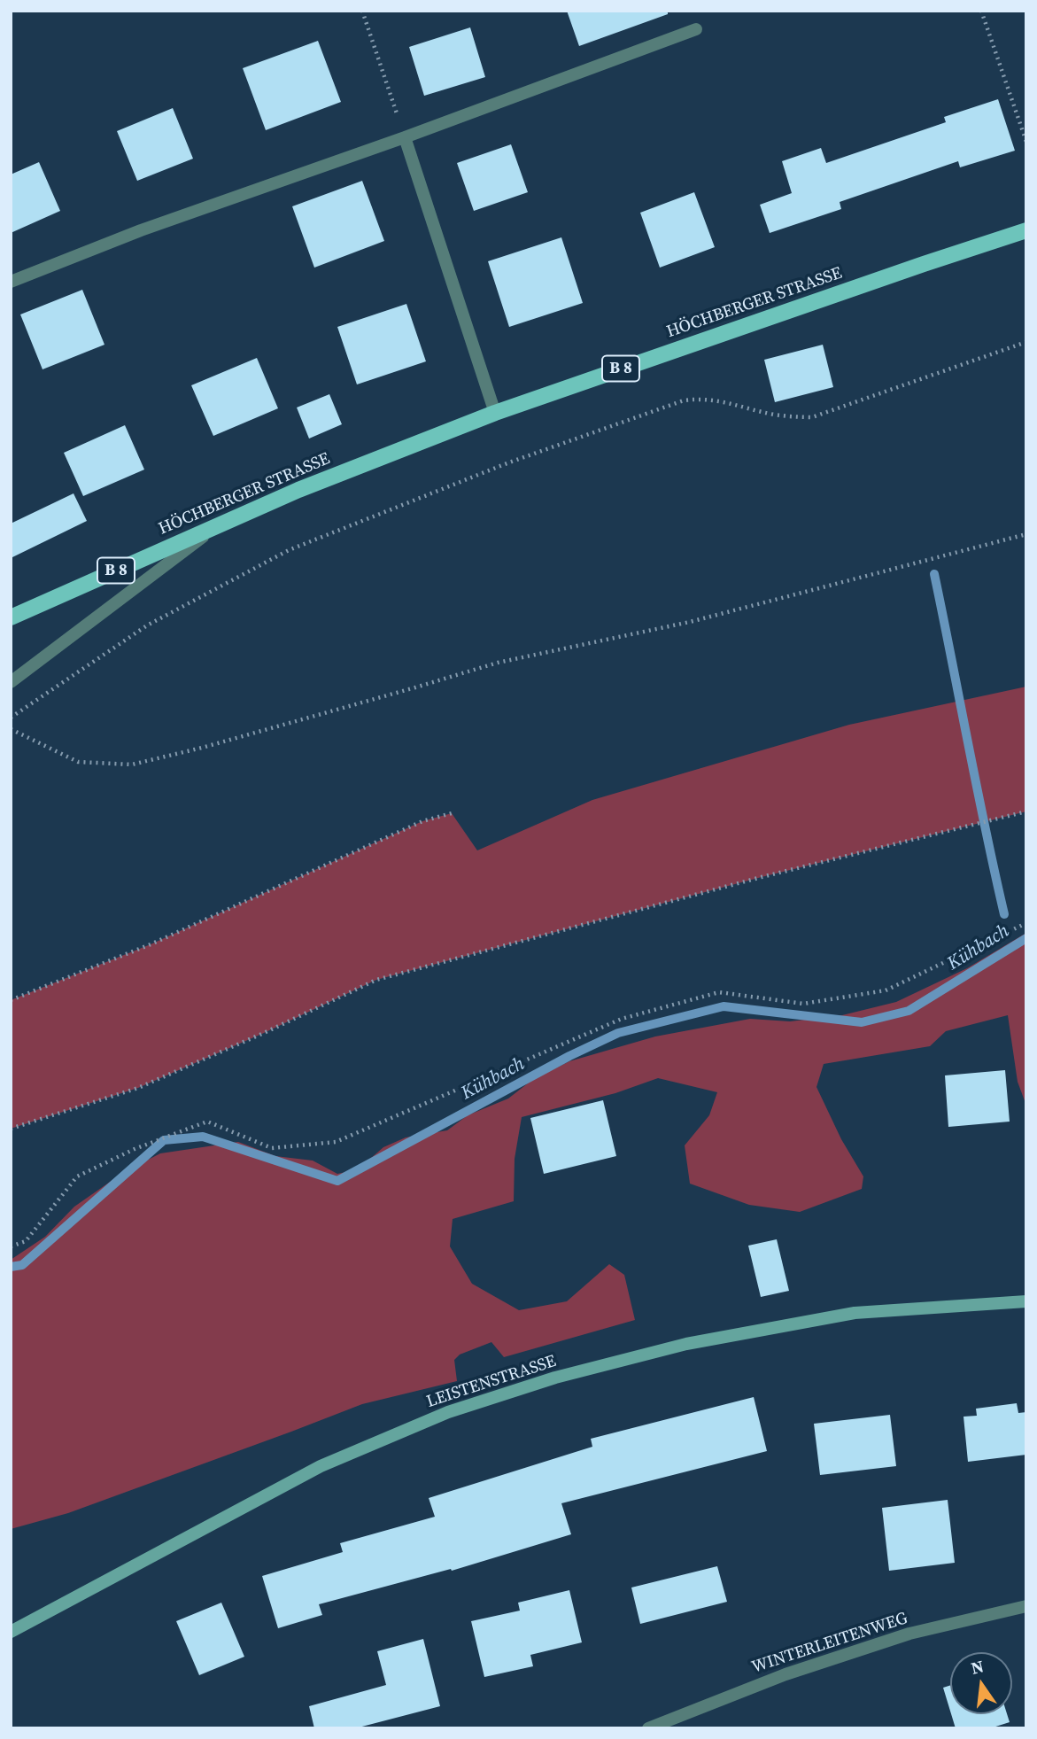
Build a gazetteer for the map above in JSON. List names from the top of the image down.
{
  "streets": {
    "main road": ["HÖCHBERGER STRASSE", "B 8", "LEISTENSTRASSE"],
    "street": ["WINTERLEITENWEG"]
  },
  "water": ["Kühbach"],
  "north": "top"
}
